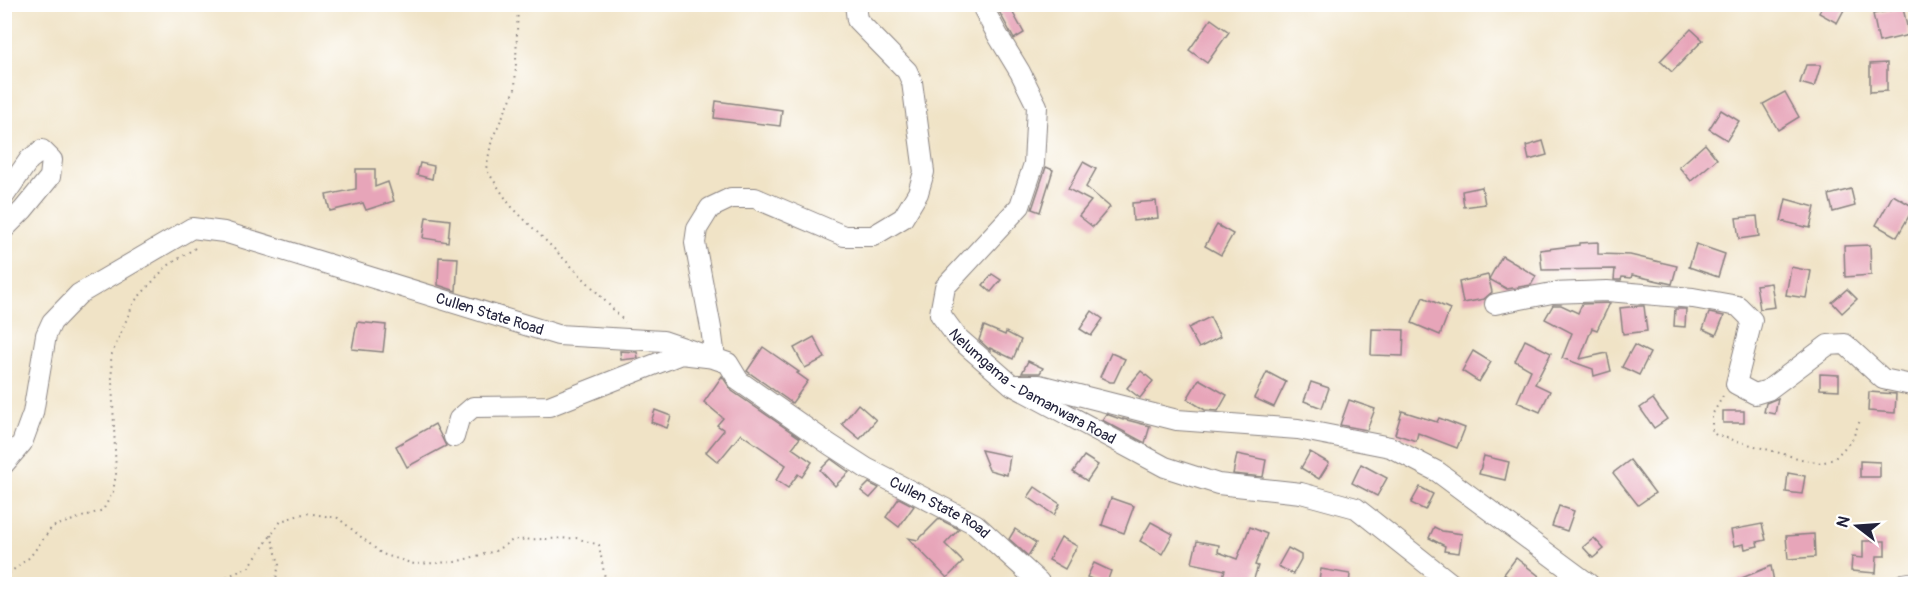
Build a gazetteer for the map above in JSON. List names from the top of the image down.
{
  "streets": {
    "street": ["Cullen State Road", "Nelumgama - Damanwara Road"]
  },
  "north": "left"
}
